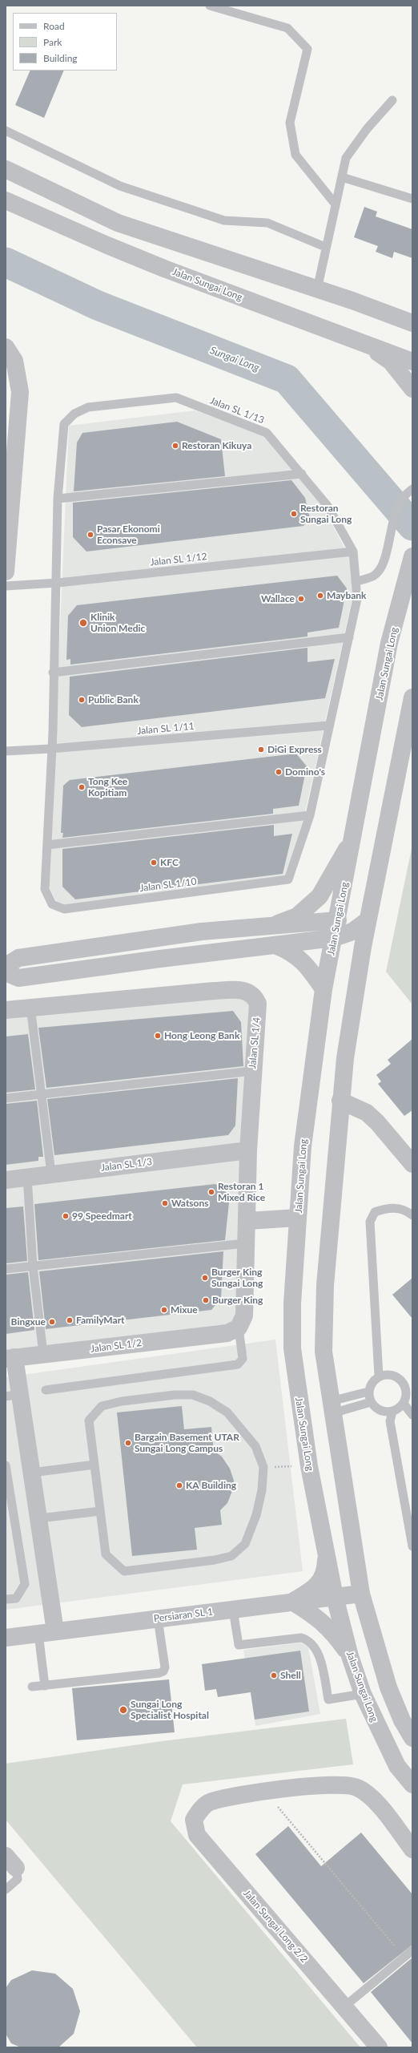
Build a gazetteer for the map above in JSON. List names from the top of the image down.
{
  "streets": {
    "street": [
      "Jalan Sungai Long",
      "Jalan SL 1/4",
      "Jalan SL 1/3",
      "Jalan SL 1/2",
      "Persiaran SL 1",
      "Jalan Sungai Long 2/2"
    ],
    "lane": [
      "Jalan SL 1/13",
      "Jalan SL 1/12",
      "Jalan SL 1/11",
      "Jalan SL 1/10"
    ]
  },
  "crossings": [
    ["Jalan Sungai Long", "Persiaran SL 1"],
    ["Jalan SL 1/13", "Jalan SL 1/12"],
    ["Jalan SL 1/4", "Jalan SL 1/3"],
    ["Jalan SL 1/4", "Jalan SL 1/2"]
  ],
  "water": ["Sungai Long"],
  "places": [
    "Restoran Kikuya",
    "Restoran Sungai Long",
    "Pasar Ekonomi Econsave",
    "Maybank",
    "Wallace",
    "Klinik Union Medic",
    "Public Bank",
    "DiGi Express",
    "Domino's",
    "Tong Kee Kopitiam",
    "KFC",
    "Hong Leong Bank",
    "Restoran 1 Mixed Rice",
    "Watsons",
    "99 Speedmart",
    "Burger King Sungai Long",
    "Burger King",
    "Mixue",
    "FamilyMart",
    "Bingxue",
    "Bargain Basement UTAR Sungai Long Campus",
    "KA Building",
    "Shell",
    "Sungai Long Specialist Hospital"
  ],
  "legend": ["Road", "Park", "Building"]
}
